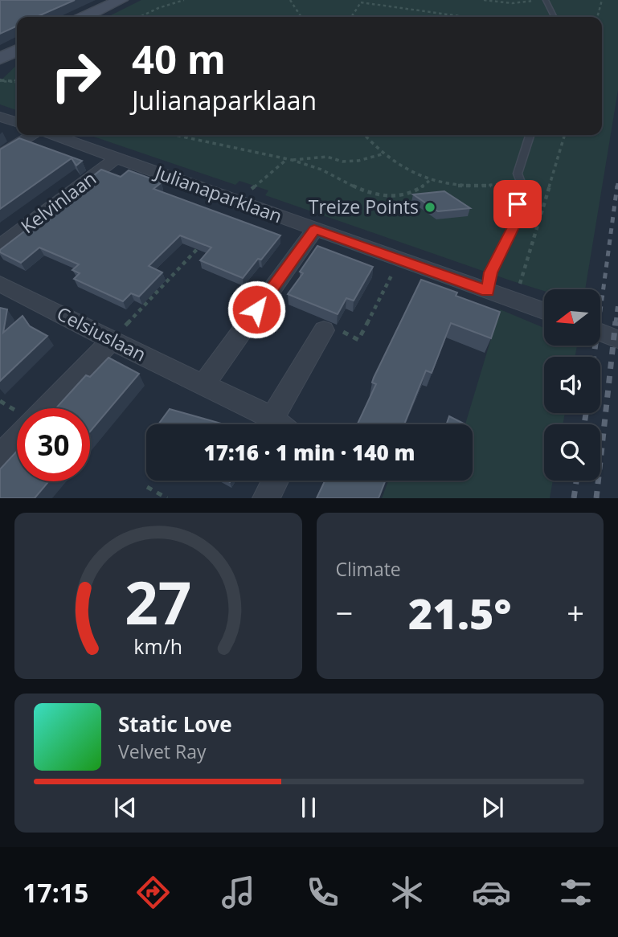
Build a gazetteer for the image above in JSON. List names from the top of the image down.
{
  "streets": {
    "street": ["Julianaparklaan", "Kelvinlaan", "Celsiuslaan"]
  },
  "crossings": [
    ["Julianaparklaan", "Kelvinlaan"]
  ],
  "places": ["Treize Points"],
  "north": "left",
  "page": {
    "turn": ["40 m", "Julianaparklaan"],
    "limit": "30",
    "trip": "17:16 · 1 min · 140 m",
    "tile": "Climate",
    "heat": ["−", "21.5°", "+"],
    "song": ["Static Love", "Velvet Ray"],
    "tabs": "17:15",
    "gauge": ["27", "km/h"]
  }
}
